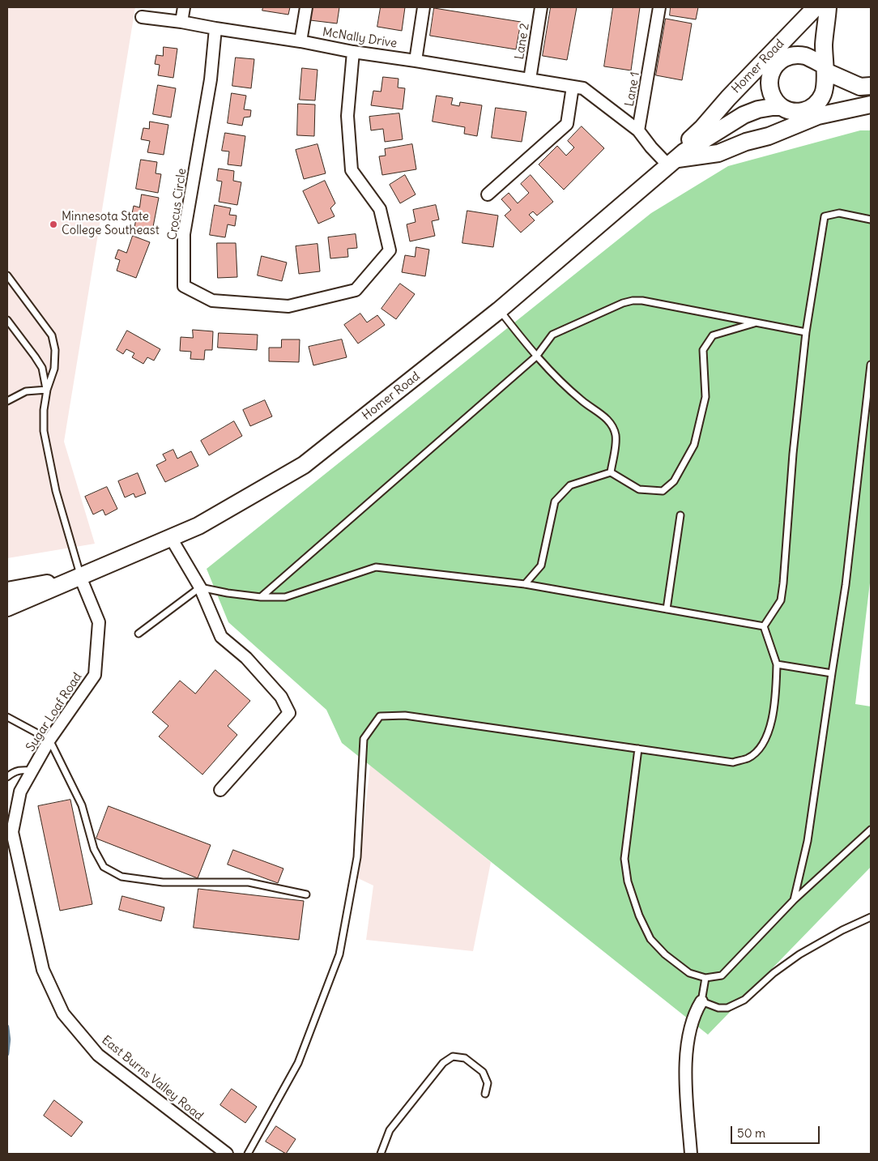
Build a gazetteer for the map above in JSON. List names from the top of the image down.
{
  "streets": {
    "street": [
      "McNally Drive",
      "Lane 2",
      "Homer Road",
      "Lane 1",
      "Crocus Circle",
      "Sugar Loaf Road",
      "East Burns Valley Road"
    ]
  },
  "crossings": [
    ["McNally Drive", "Lane 2"],
    ["McNally Drive", "Lane 1"],
    ["McNally Drive", "Crocus Circle"],
    ["Homer Road", "Sugar Loaf Road"],
    ["Sugar Loaf Road", "East Burns Valley Road"]
  ],
  "places": ["Minnesota State College Southeast"],
  "scale_bar": "50 m"
}
